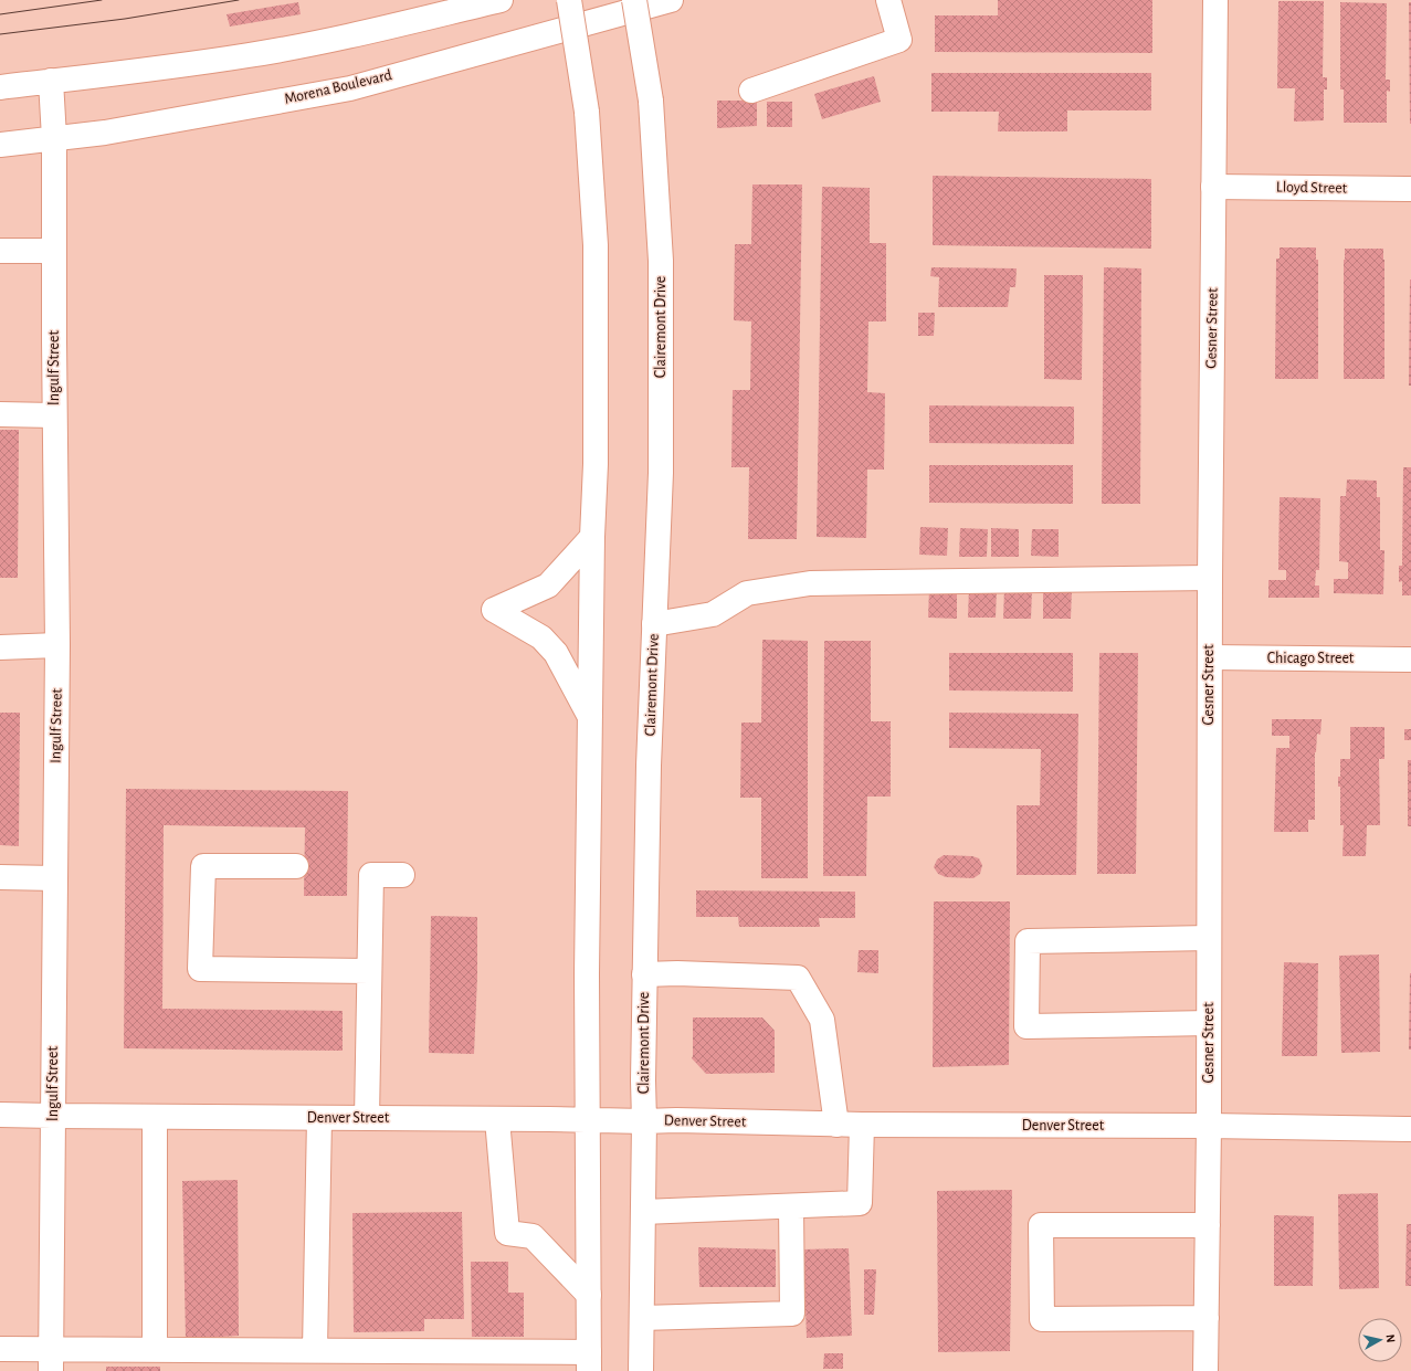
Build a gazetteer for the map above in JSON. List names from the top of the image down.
{
  "streets": {
    "main road": [
      "Morena Boulevard",
      "Lloyd Street",
      "Clairemont Drive",
      "Gesner Street",
      "Ingulf Street",
      "Chicago Street",
      "Denver Street"
    ]
  },
  "crossings": [
    ["Morena Boulevard", "Ingulf Street"],
    ["Lloyd Street", "Gesner Street"],
    ["Clairemont Drive", "Denver Street"],
    ["Gesner Street", "Chicago Street"],
    ["Gesner Street", "Denver Street"],
    ["Ingulf Street", "Denver Street"]
  ],
  "north": "right"
}
